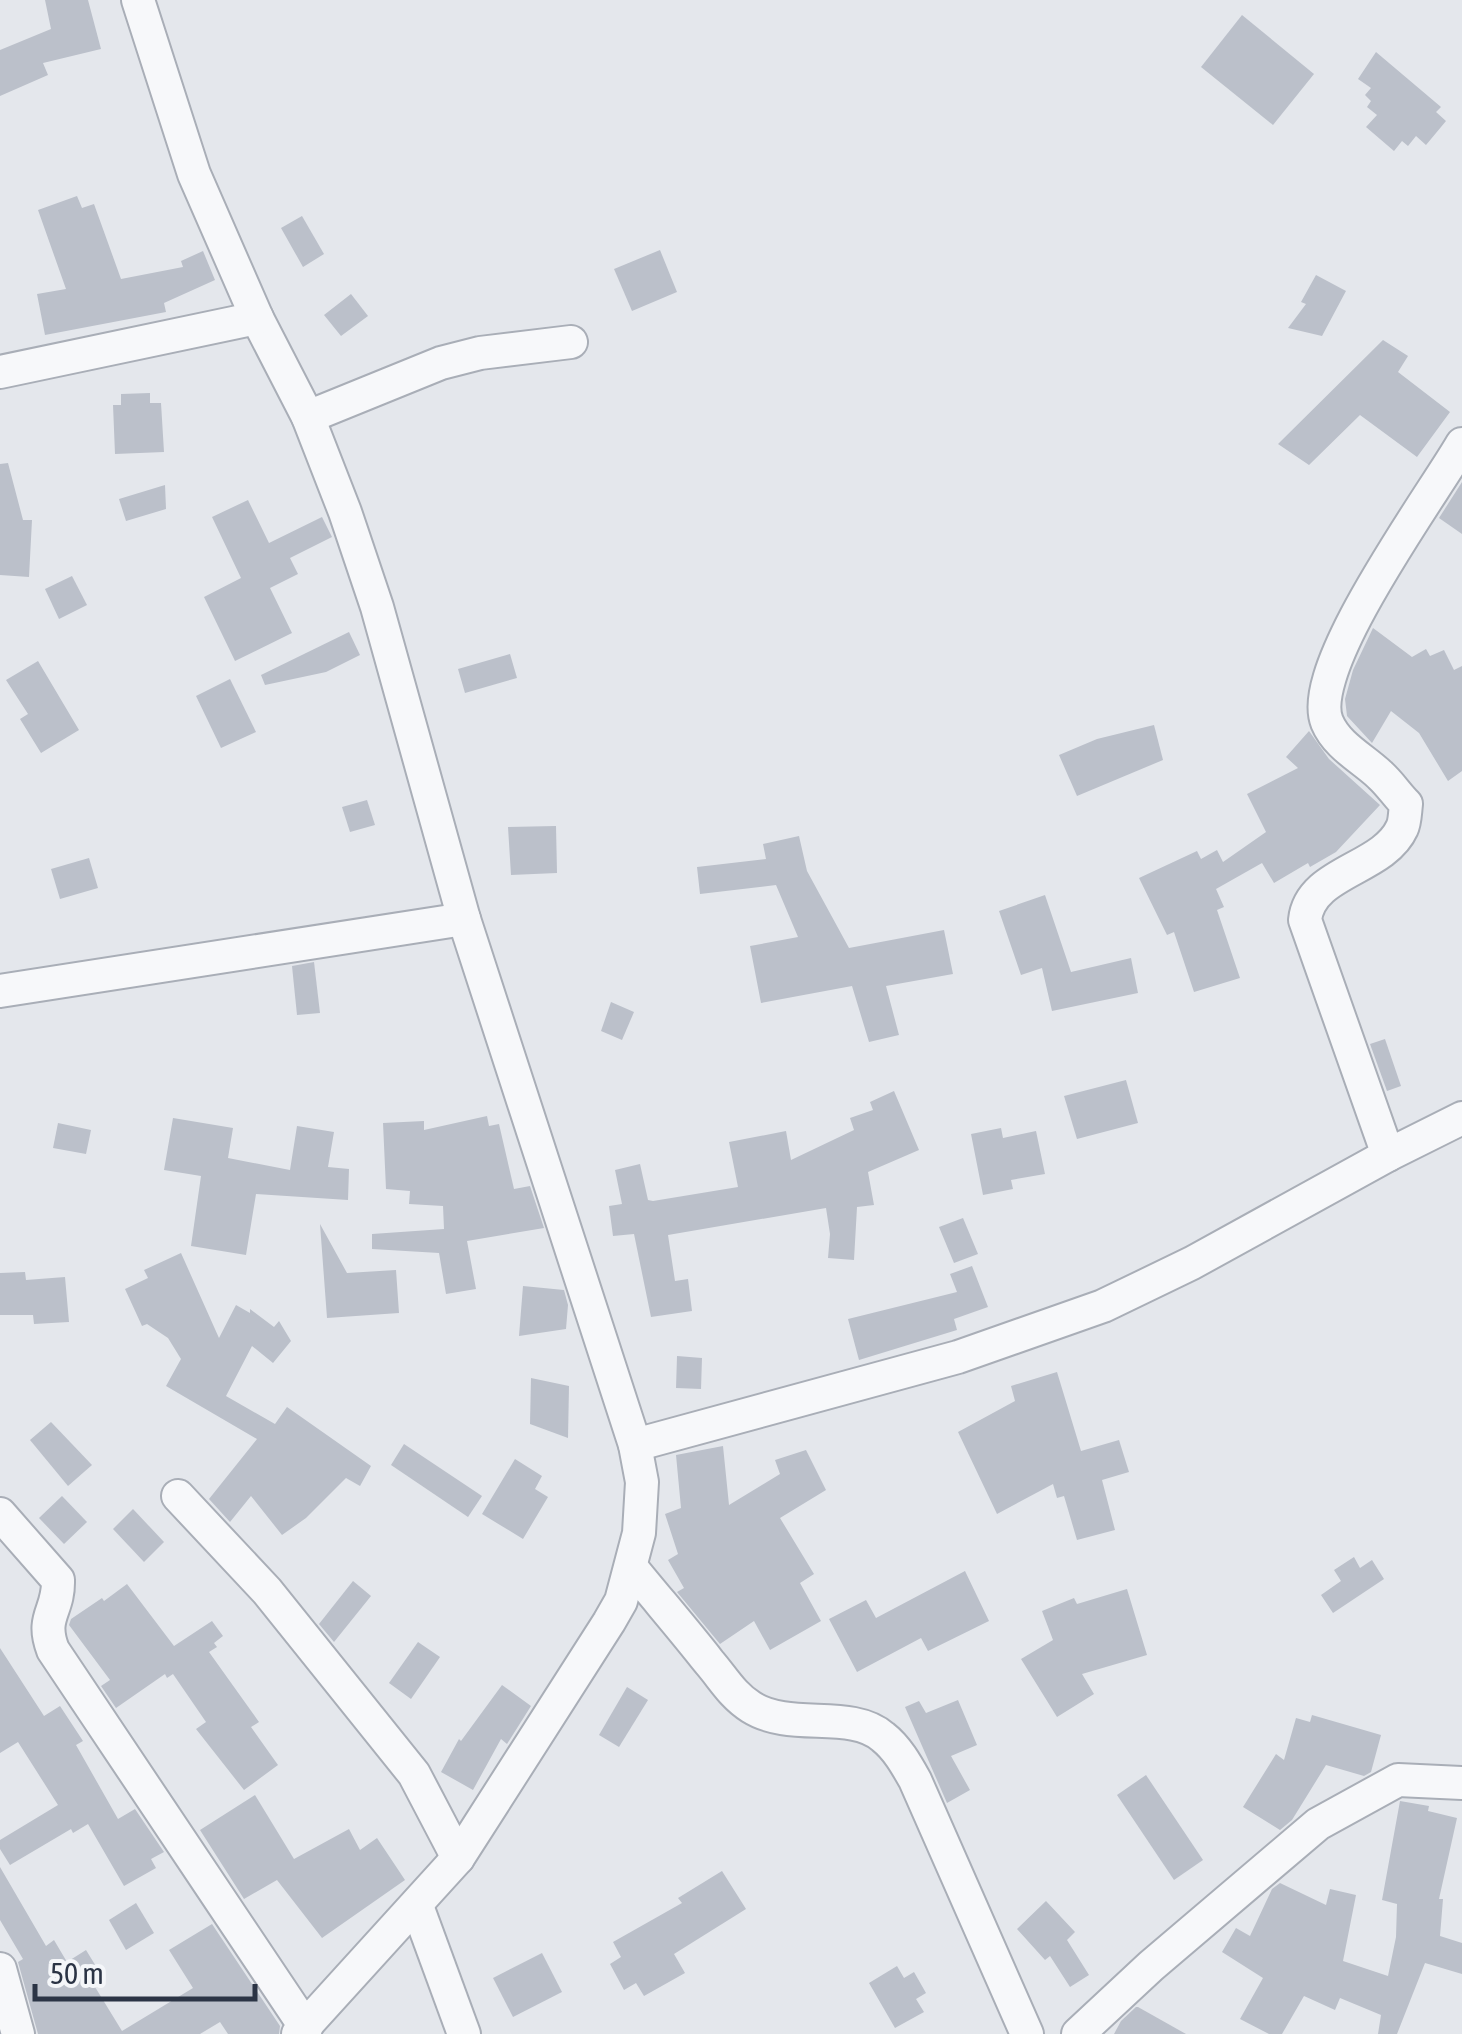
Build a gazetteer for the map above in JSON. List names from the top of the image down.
{
  "scale_bar": "50 m"
}
